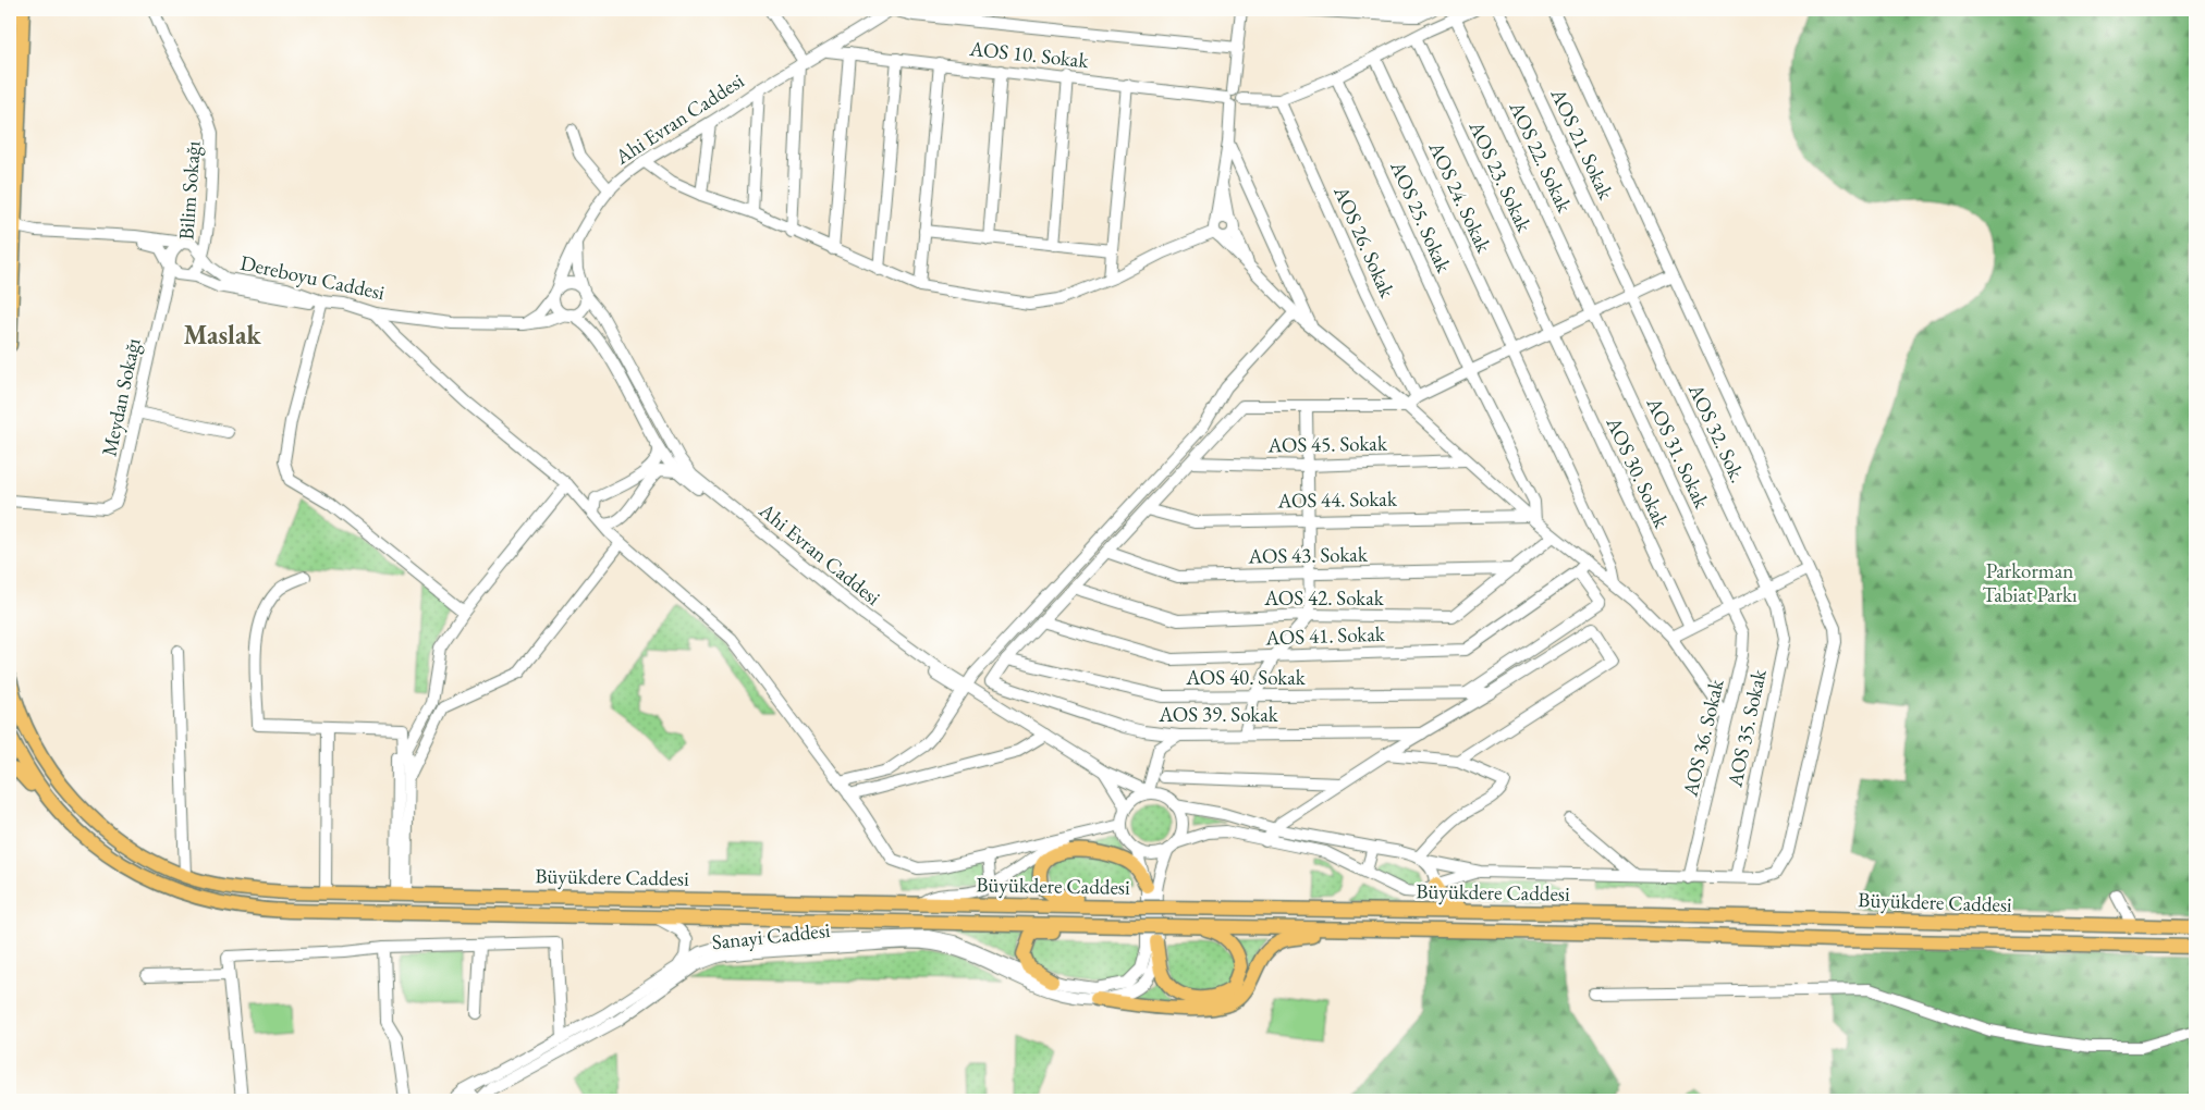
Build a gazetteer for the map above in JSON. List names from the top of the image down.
{
  "streets": {
    "main road": ["Büyükdere Caddesi"],
    "street": [
      "AOS 10. Sokak",
      "Ahi Evran Caddesi",
      "AOS 21. Sokak",
      "AOS 22. Sokak",
      "AOS 23. Sokak",
      "Bilim Sokağı",
      "AOS 24. Sokak",
      "AOS 25. Sokak",
      "AOS 26. Sokak",
      "Dereboyu Caddesi",
      "Meydan Sokağı",
      "AOS 32. Sok.",
      "AOS 45. Sokak",
      "AOS 31. Sokak",
      "AOS 30. Sokak",
      "AOS 44. Sokak",
      "AOS 43. Sokak",
      "AOS 42. Sokak",
      "AOS 41. Sokak",
      "AOS 40. Sokak",
      "AOS 39. Sokak",
      "AOS 35. Sokak",
      "AOS 36. Sokak",
      "Sanayi Caddesi"
    ]
  },
  "crossings": [
    ["AOS 10. Sokak", "Ahi Evran Caddesi"],
    ["Ahi Evran Caddesi", "Dereboyu Caddesi"],
    ["Ahi Evran Caddesi", "Sanayi Caddesi"],
    ["AOS 21. Sokak", "AOS 32. Sok."],
    ["AOS 22. Sokak", "AOS 31. Sokak"],
    ["AOS 23. Sokak", "AOS 30. Sokak"],
    ["Bilim Sokağı", "Dereboyu Caddesi"],
    ["Bilim Sokağı", "Meydan Sokağı"],
    ["AOS 25. Sokak", "AOS 44. Sokak"],
    ["Dereboyu Caddesi", "Meydan Sokağı"],
    ["AOS 32. Sok.", "AOS 35. Sokak"],
    ["AOS 31. Sokak", "AOS 36. Sokak"],
    ["AOS 43. Sokak", "AOS 42. Sokak"],
    ["AOS 40. Sokak", "AOS 39. Sokak"]
  ],
  "districts": ["Maslak"],
  "parks": ["Parkorman Tabiat Parkı"]
}
